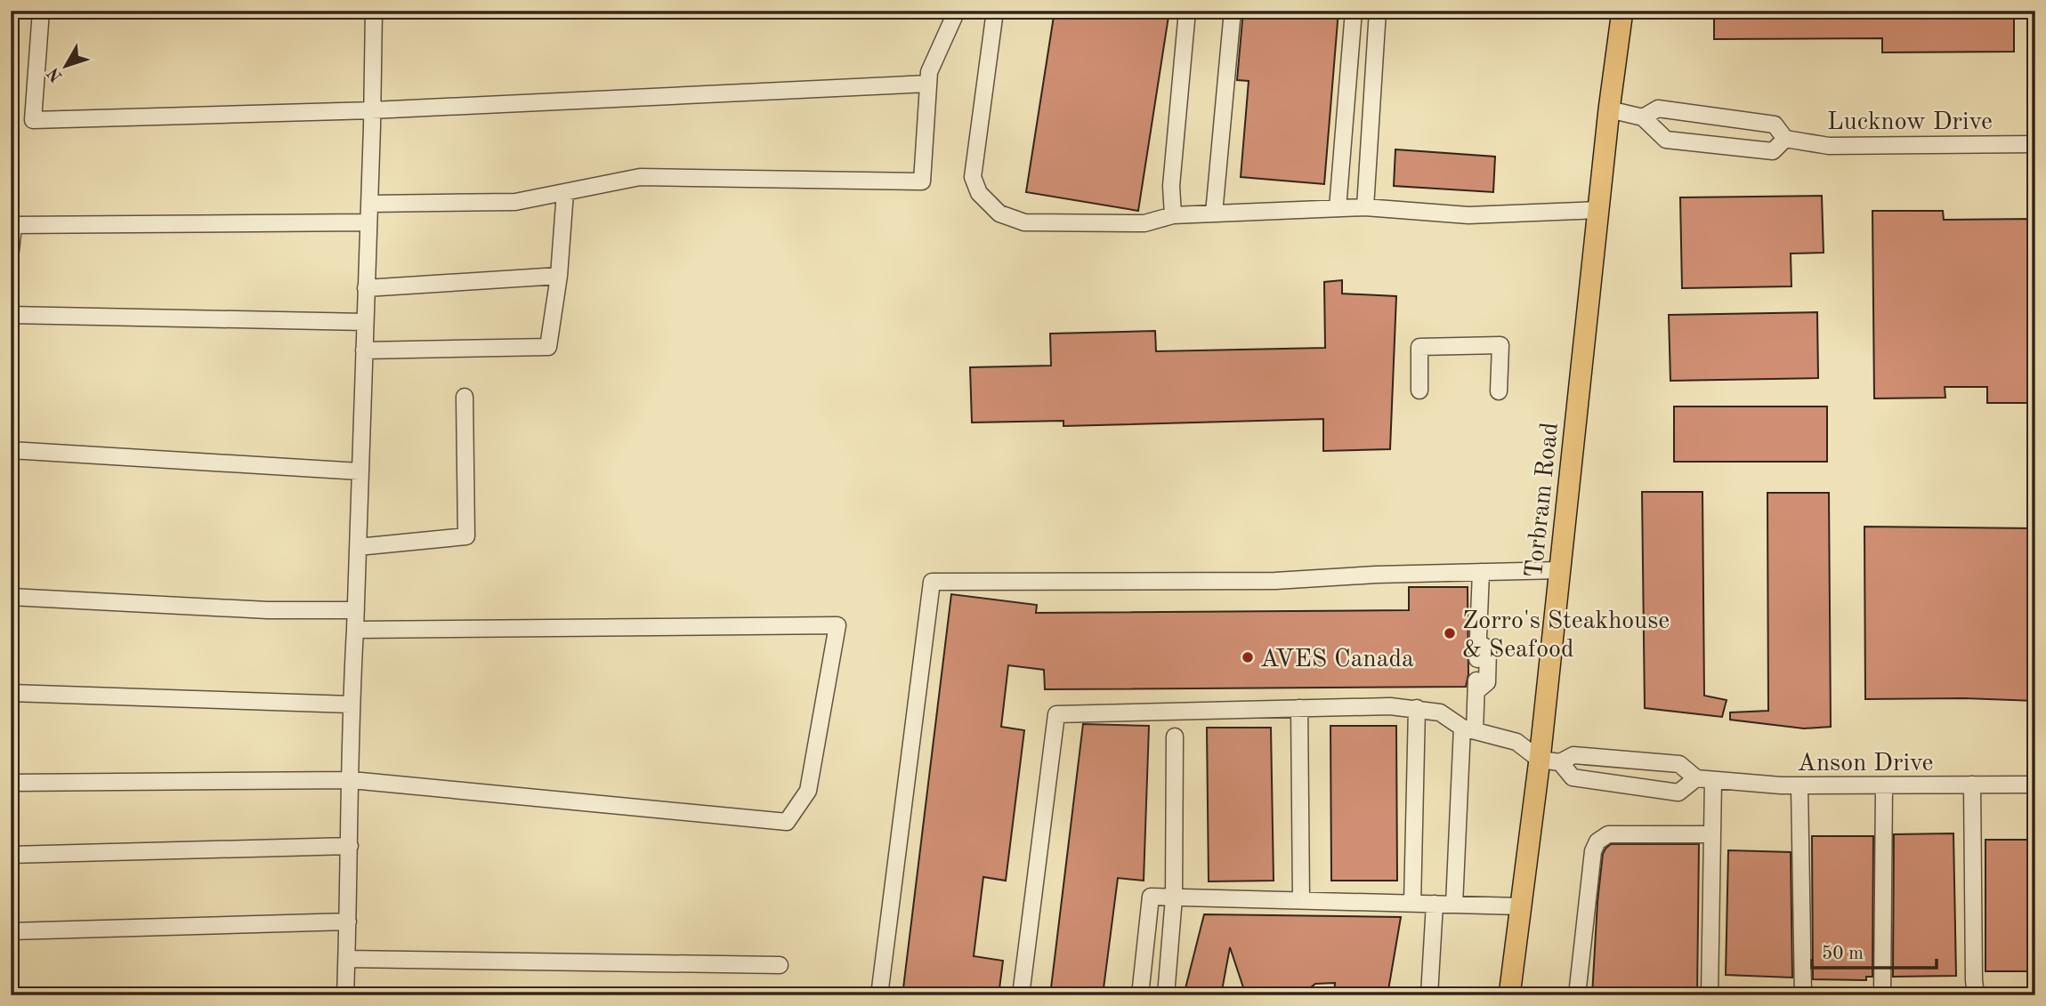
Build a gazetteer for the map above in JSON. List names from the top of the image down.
{
  "streets": {
    "main road": ["Torbram Road"],
    "street": ["Lucknow Drive", "Anson Drive"]
  },
  "crossings": [
    ["Lucknow Drive", "Torbram Road"],
    ["Torbram Road", "Anson Drive"]
  ],
  "places": ["Zorro's Steakhouse & Seafood", "AVES Canada"],
  "scale_bar": "50 m",
  "north": "bottom left"
}
